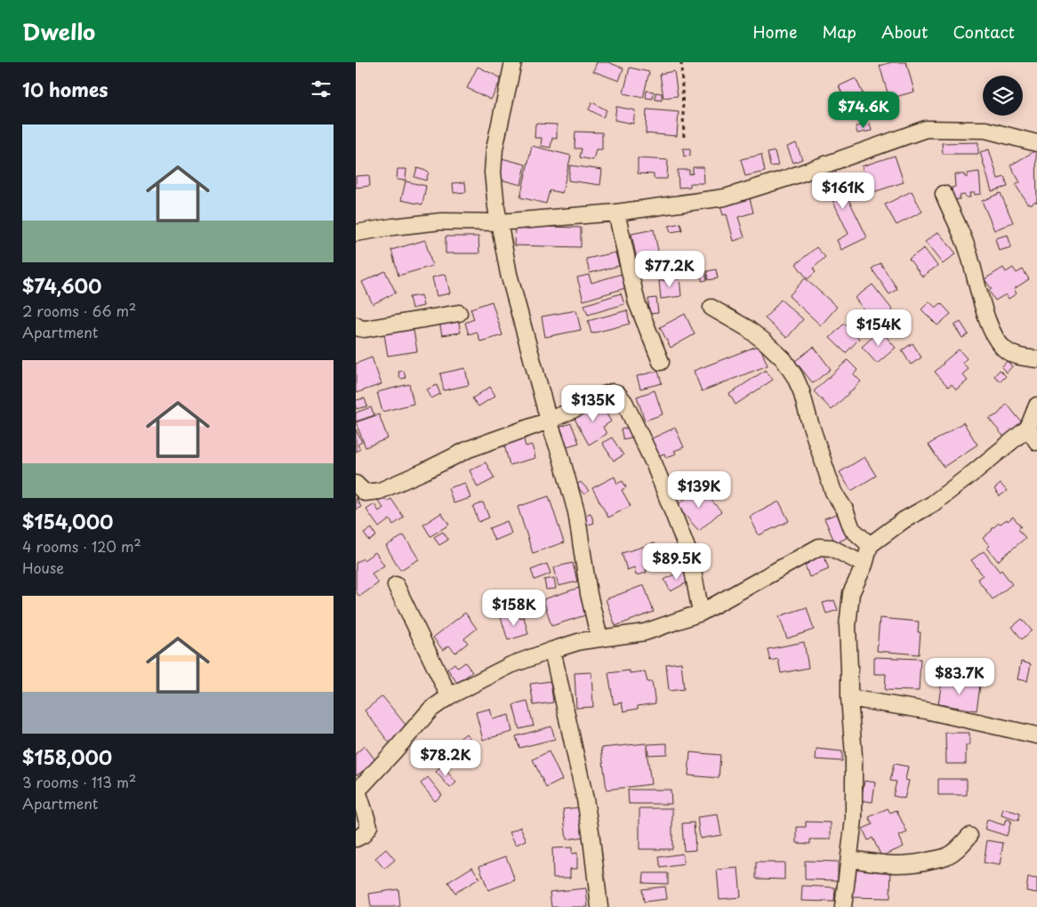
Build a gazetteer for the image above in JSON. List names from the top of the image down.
{
  "page": {
    "header": "Dwello",
    "nav": [
      "Home",
      "Map",
      "About",
      "Contact"
    ],
    "heading": "10 homes",
    "price": [
      "$74.6K",
      "$161K",
      "$77.2K",
      "$154K",
      "$135K",
      "$139K",
      "$89.5K",
      "$158K",
      "$83.7K",
      "$78.2K"
    ],
    "list": [
      {
        "name": "$74,600",
        "note": "2 rooms · 66 m² · Apartment"
      },
      {
        "name": "$154,000",
        "note": "4 rooms · 120 m² · House"
      },
      {
        "name": "$158,000",
        "note": "3 rooms · 113 m² · Apartment"
      }
    ]
  }
}
